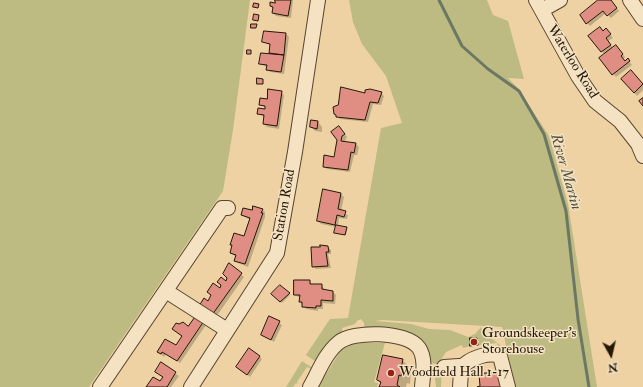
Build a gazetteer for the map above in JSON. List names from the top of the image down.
{
  "streets": {
    "street": ["Waterloo Road", "Station Road"]
  },
  "water": ["River Martin"],
  "places": ["Groundskeeper's Storehouse", "Woodfield Hall 1-17"],
  "north": "bottom"
}
